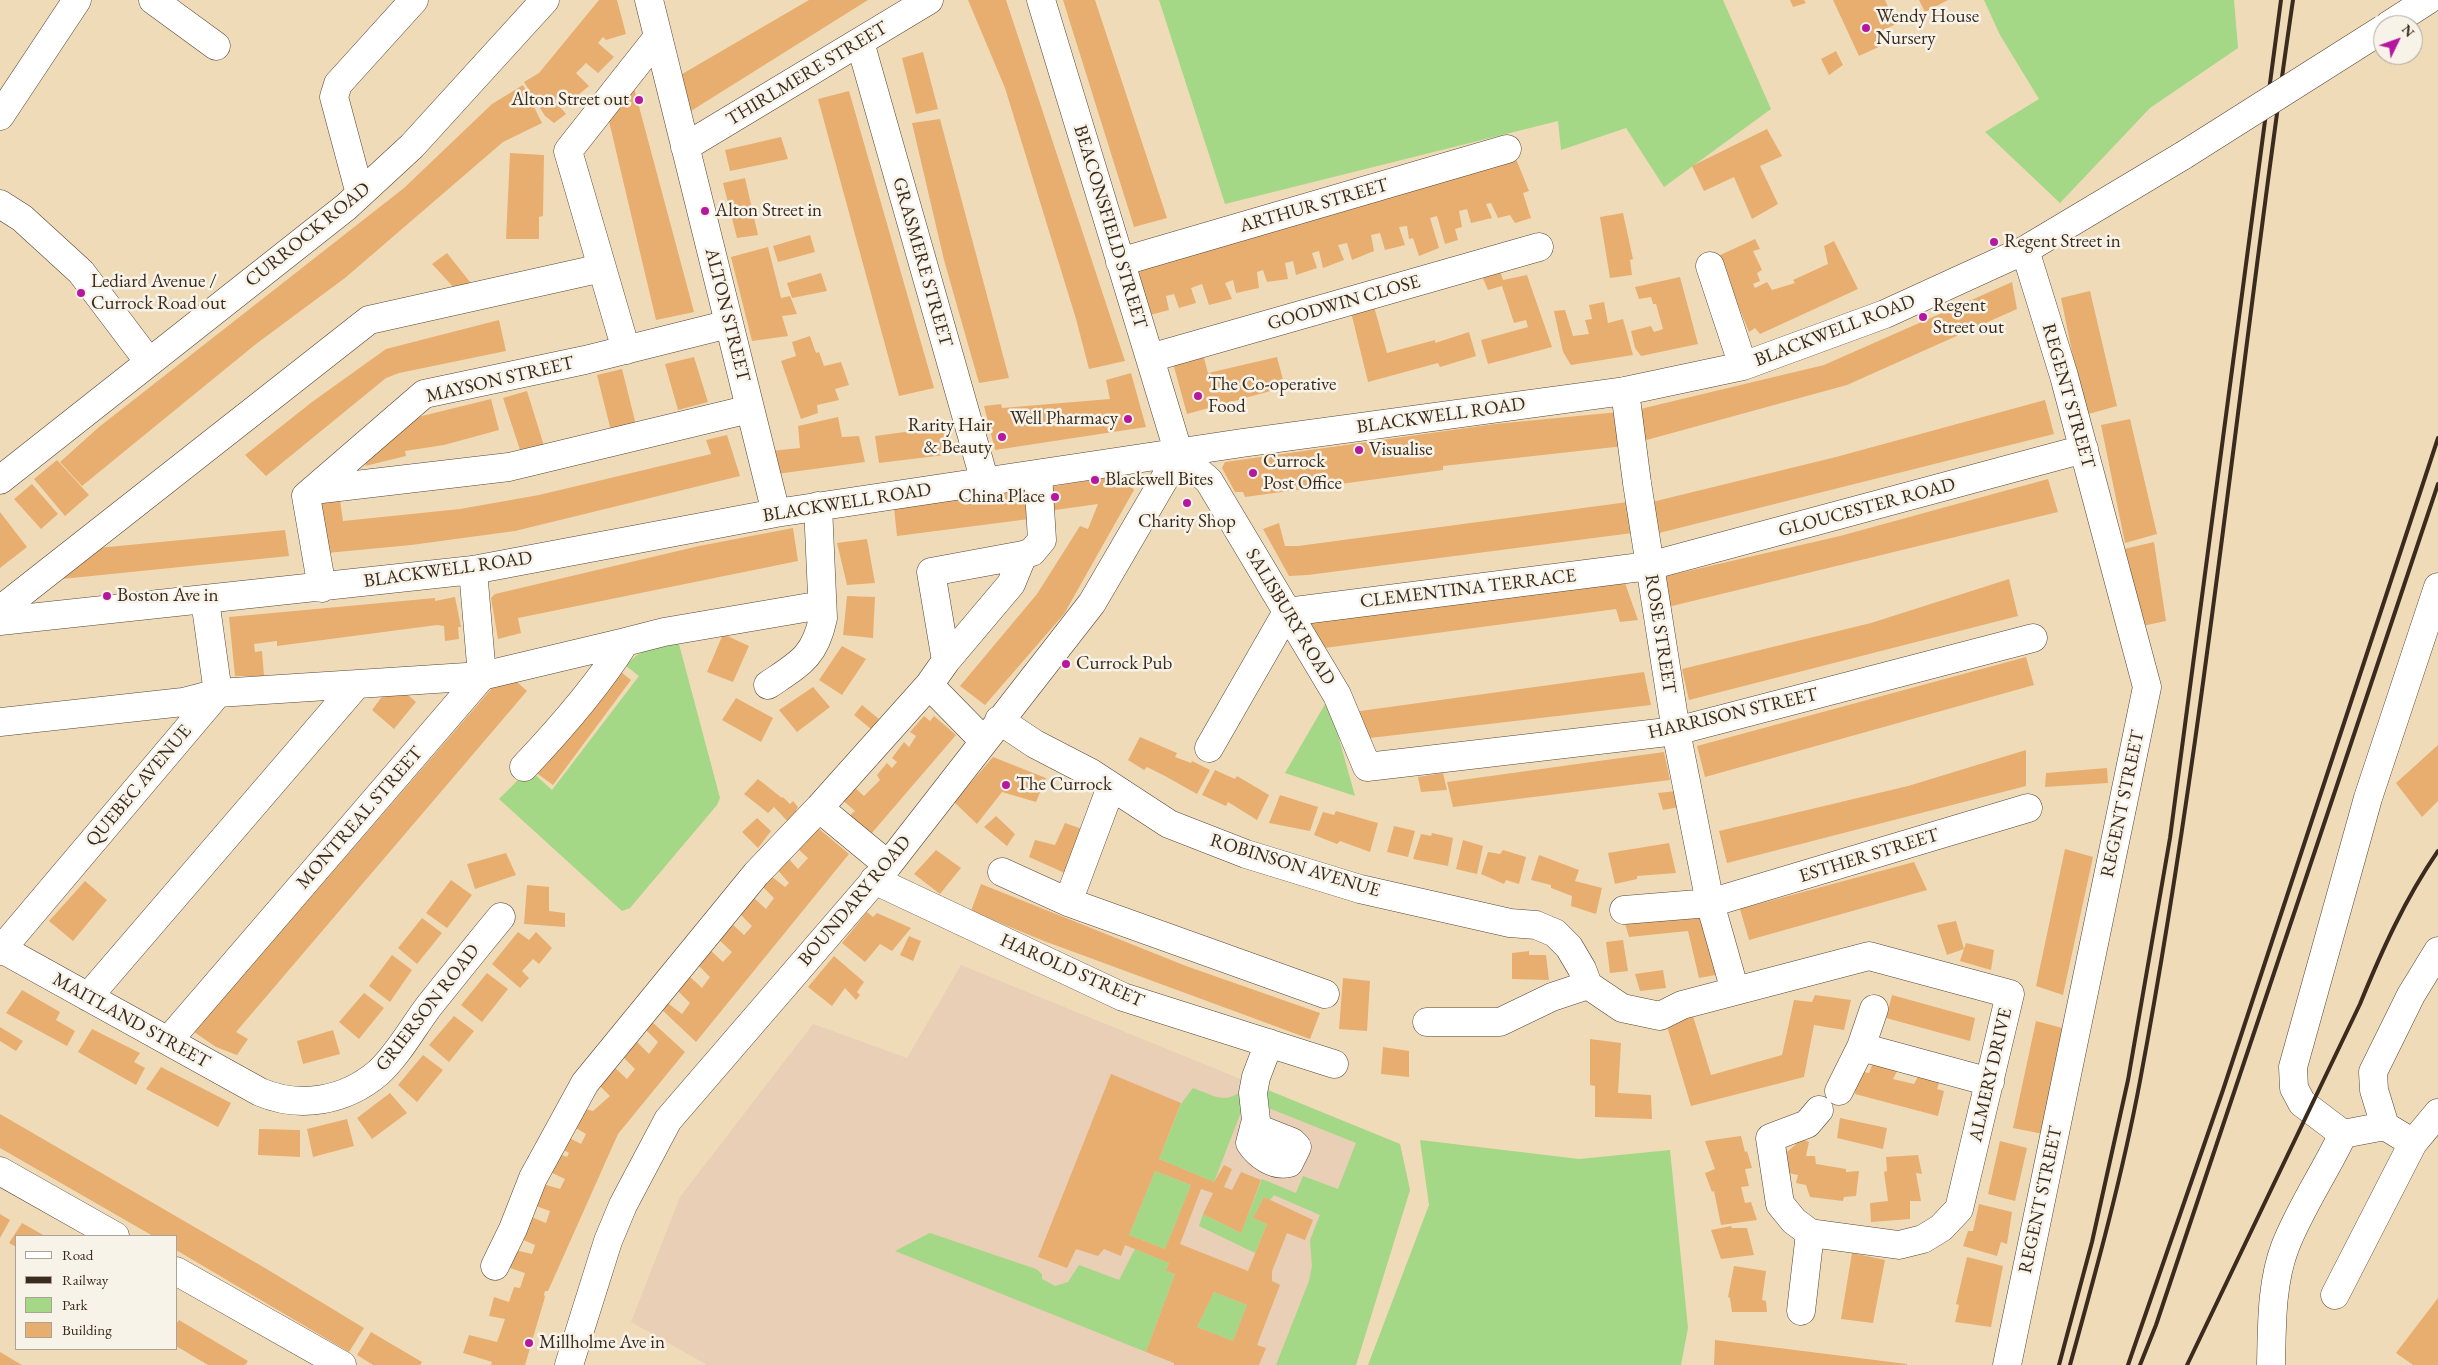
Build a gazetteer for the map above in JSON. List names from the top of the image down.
{
  "streets": {
    "street": [
      "THIRLMERE STREET",
      "ARTHUR STREET",
      "BEACONSFIELD STREET",
      "CURROCK ROAD",
      "GRASMERE STREET",
      "GOODWIN CLOSE",
      "ALTON STREET",
      "BLACKWELL ROAD",
      "MAYSON STREET",
      "REGENT STREET",
      "GLOUCESTER ROAD",
      "CLEMENTINA TERRACE",
      "SALISBURY ROAD",
      "ROSE STREET",
      "HARRISON STREET",
      "QUEBEC AVENUE",
      "MONTREAL STREET",
      "ESTHER STREET",
      "ROBINSON AVENUE",
      "BOUNDARY ROAD",
      "HAROLD STREET",
      "GRIERSON ROAD",
      "MAITLAND STREET",
      "ALMERY DRIVE"
    ]
  },
  "crossings": [
    ["THIRLMERE STREET", "GRASMERE STREET"],
    ["THIRLMERE STREET", "ALTON STREET"],
    ["ARTHUR STREET", "BEACONSFIELD STREET"],
    ["BEACONSFIELD STREET", "GOODWIN CLOSE"],
    ["BEACONSFIELD STREET", "BLACKWELL ROAD"],
    ["BEACONSFIELD STREET", "SALISBURY ROAD"],
    ["BEACONSFIELD STREET", "BOUNDARY ROAD"],
    ["GRASMERE STREET", "BLACKWELL ROAD"],
    ["ALTON STREET", "BLACKWELL ROAD"],
    ["ALTON STREET", "MAYSON STREET"],
    ["BLACKWELL ROAD", "REGENT STREET"],
    ["BLACKWELL ROAD", "SALISBURY ROAD"],
    ["BLACKWELL ROAD", "ROSE STREET"],
    ["BLACKWELL ROAD", "BOUNDARY ROAD"],
    ["REGENT STREET", "GLOUCESTER ROAD"],
    ["GLOUCESTER ROAD", "CLEMENTINA TERRACE"],
    ["GLOUCESTER ROAD", "ROSE STREET"],
    ["CLEMENTINA TERRACE", "SALISBURY ROAD"],
    ["CLEMENTINA TERRACE", "ROSE STREET"],
    ["SALISBURY ROAD", "HARRISON STREET"],
    ["SALISBURY ROAD", "BOUNDARY ROAD"],
    ["ROSE STREET", "HARRISON STREET"],
    ["ROSE STREET", "ESTHER STREET"],
    ["ROSE STREET", "ALMERY DRIVE"],
    ["QUEBEC AVENUE", "MAITLAND STREET"],
    ["MONTREAL STREET", "MAITLAND STREET"],
    ["ROBINSON AVENUE", "BOUNDARY ROAD"],
    ["ROBINSON AVENUE", "ALMERY DRIVE"],
    ["BOUNDARY ROAD", "HAROLD STREET"],
    ["GRIERSON ROAD", "MAITLAND STREET"]
  ],
  "places": [
    "Wendy House Nursery",
    "Alton Street out",
    "Alton Street in",
    "Regent Street in",
    "Lediard Avenue / Currock Road out",
    "Regent Street out",
    "The Co-operative Food",
    "Well Pharmacy",
    "Rarity Hair & Beauty",
    "Visualise",
    "Currock Post Office",
    "Blackwell Bites",
    "China Place",
    "Charity Shop",
    "Boston Ave in",
    "Currock Pub",
    "The Currock",
    "Millholme Ave in"
  ],
  "legend": [
    "Road",
    "Railway",
    "Park",
    "Building"
  ],
  "north": "top right"
}
